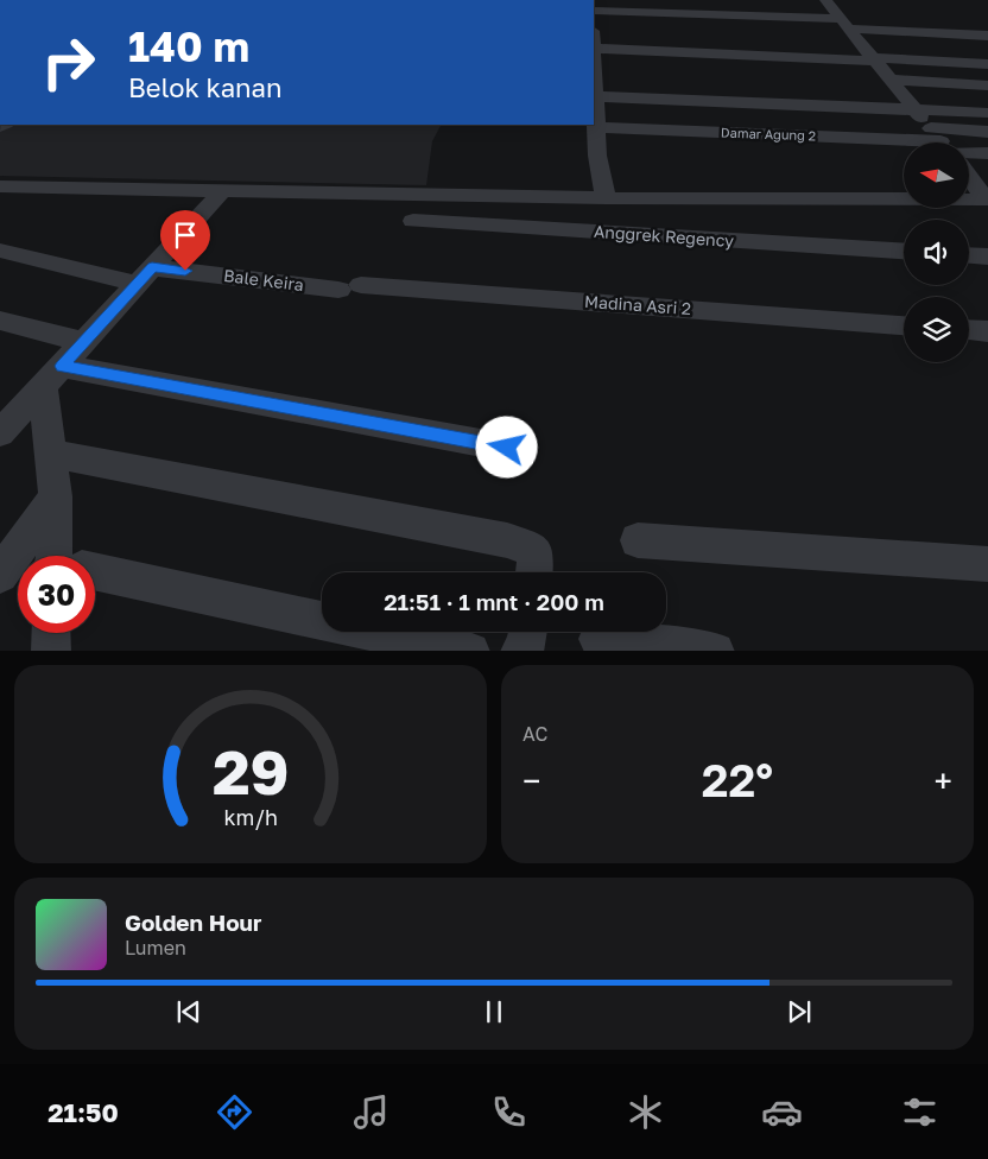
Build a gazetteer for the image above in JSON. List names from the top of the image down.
{
  "streets": {
    "street": [
      "Damar Agung 2",
      "Anggrek Regency",
      "Bale Keira",
      "Madina Asri 2"
    ]
  },
  "crossings": [
    ["Bale Keira", "Madina Asri 2"]
  ],
  "north": "left",
  "page": {
    "turn": ["140 m", "Belok kanan"],
    "limit": "30",
    "trip": "21:51 · 1 mnt · 200 m",
    "tile": "AC",
    "heat": ["−", "22°", "+"],
    "song": ["Golden Hour", "Lumen"],
    "tabs": "21:50",
    "gauge": ["29", "km/h"]
  }
}
